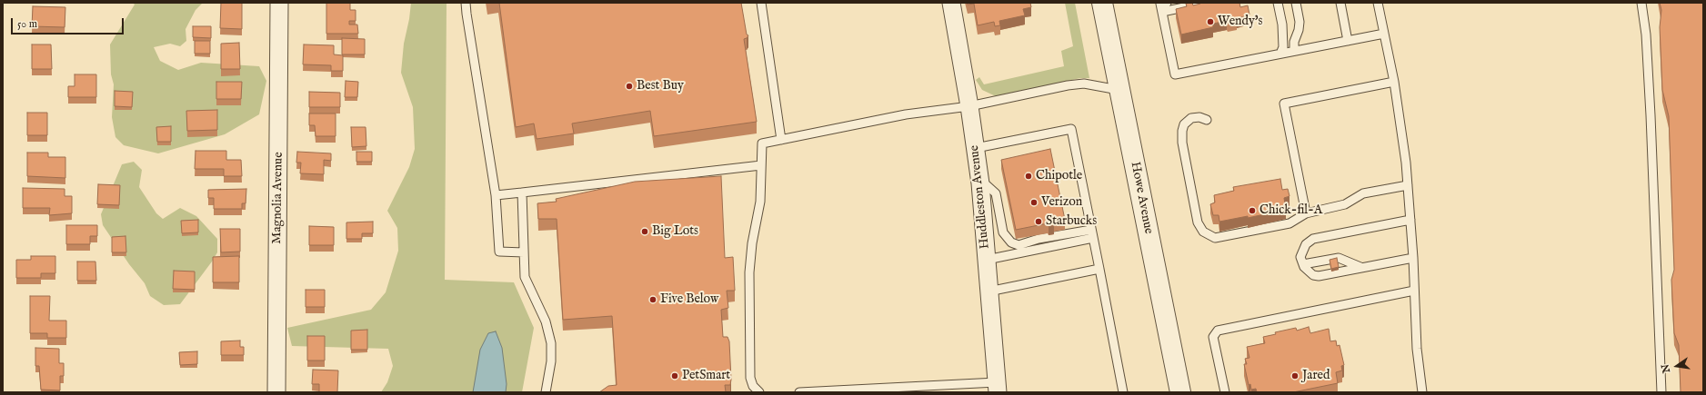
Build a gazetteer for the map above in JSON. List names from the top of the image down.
{
  "streets": {
    "street": ["Huddleston Avenue", "Magnolia Avenue", "Howe Avenue"]
  },
  "places": [
    "Wendy's",
    "Best Buy",
    "Chipotle",
    "Verizon",
    "Chick-fil-A",
    "Starbucks",
    "Big Lots",
    "Five Below",
    "PetSmart",
    "Jared"
  ],
  "scale_bar": "50 m",
  "north": "left"
}
